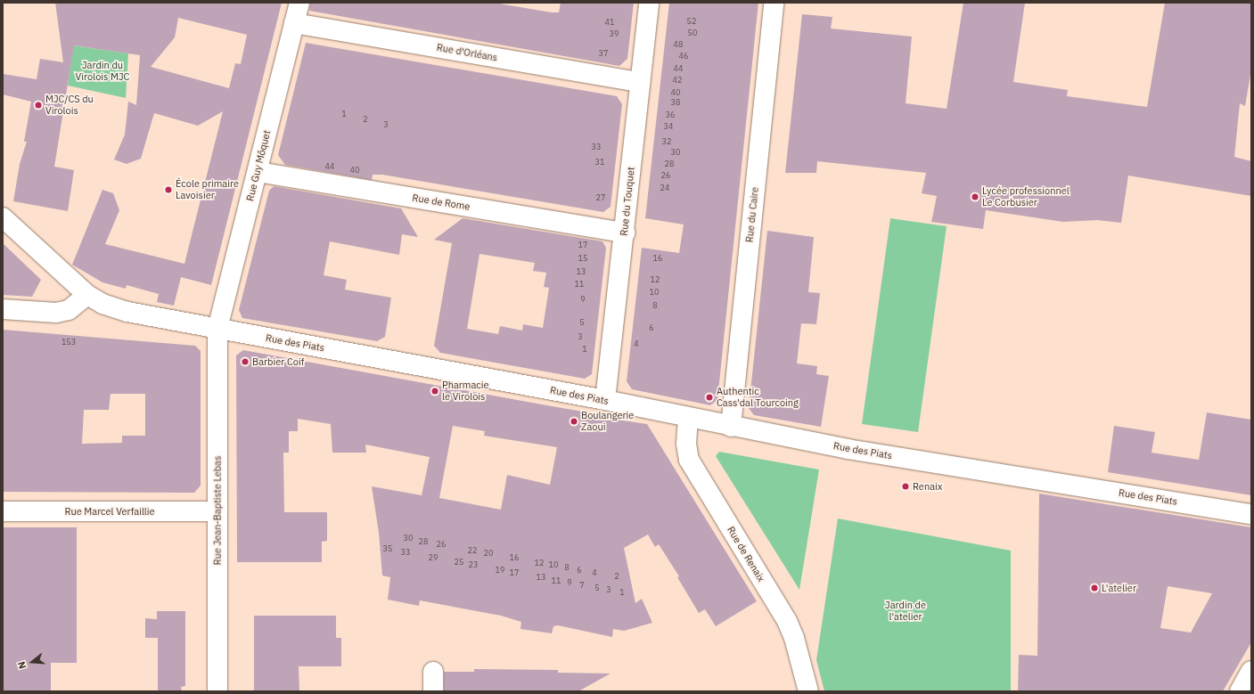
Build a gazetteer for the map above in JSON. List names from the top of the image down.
{
  "streets": {
    "street": [
      "Rue d'Orléans",
      "Rue Guy Môquet",
      "Rue du Touquet",
      "Rue de Rome",
      "Rue du Caire",
      "Rue des Piats",
      "Rue Jean-Baptiste Lebas",
      "Rue Marcel Verfaillie",
      "Rue de Renaix"
    ]
  },
  "crossings": [
    ["Rue d'Orléans", "Rue Guy Môquet"],
    ["Rue d'Orléans", "Rue du Touquet"],
    ["Rue Guy Môquet", "Rue de Rome"],
    ["Rue Guy Môquet", "Rue des Piats"],
    ["Rue Guy Môquet", "Rue Jean-Baptiste Lebas"],
    ["Rue du Touquet", "Rue de Rome"],
    ["Rue du Touquet", "Rue des Piats"],
    ["Rue du Caire", "Rue des Piats"],
    ["Rue des Piats", "Rue Jean-Baptiste Lebas"],
    ["Rue des Piats", "Rue de Renaix"],
    ["Rue Jean-Baptiste Lebas", "Rue Marcel Verfaillie"]
  ],
  "parks": ["Jardin du Virolois MJC", "Jardin de l'atelier"],
  "places": [
    "MJC/CS du Virolois",
    "École primaire Lavoisier",
    "Lycée professionnel Le Corbusier",
    "Barbier Coif",
    "Pharmacie le Virolois",
    "Authentic Cass'dal Tourcoing",
    "Boulangerie Zaoui",
    "Renaix",
    "L'atelier"
  ],
  "house_numbers": [
    "52",
    "41",
    "50",
    "39",
    "48",
    "37",
    "46",
    "44",
    "42",
    "40",
    "38",
    "1",
    "36",
    "2",
    "3",
    "34",
    "32",
    "33",
    "30",
    "31",
    "28",
    "44",
    "40",
    "26",
    "24",
    "27",
    "17",
    "15",
    "16",
    "13",
    "12",
    "11",
    "10",
    "9",
    "8",
    "5",
    "6",
    "3",
    "153",
    "4",
    "1",
    "30",
    "28",
    "26",
    "35",
    "22",
    "33",
    "20",
    "29",
    "16",
    "25",
    "12",
    "23",
    "10",
    "8",
    "19",
    "6",
    "17",
    "4",
    "2",
    "13",
    "11",
    "9",
    "7",
    "5",
    "3",
    "1"
  ],
  "north": "left"
}
